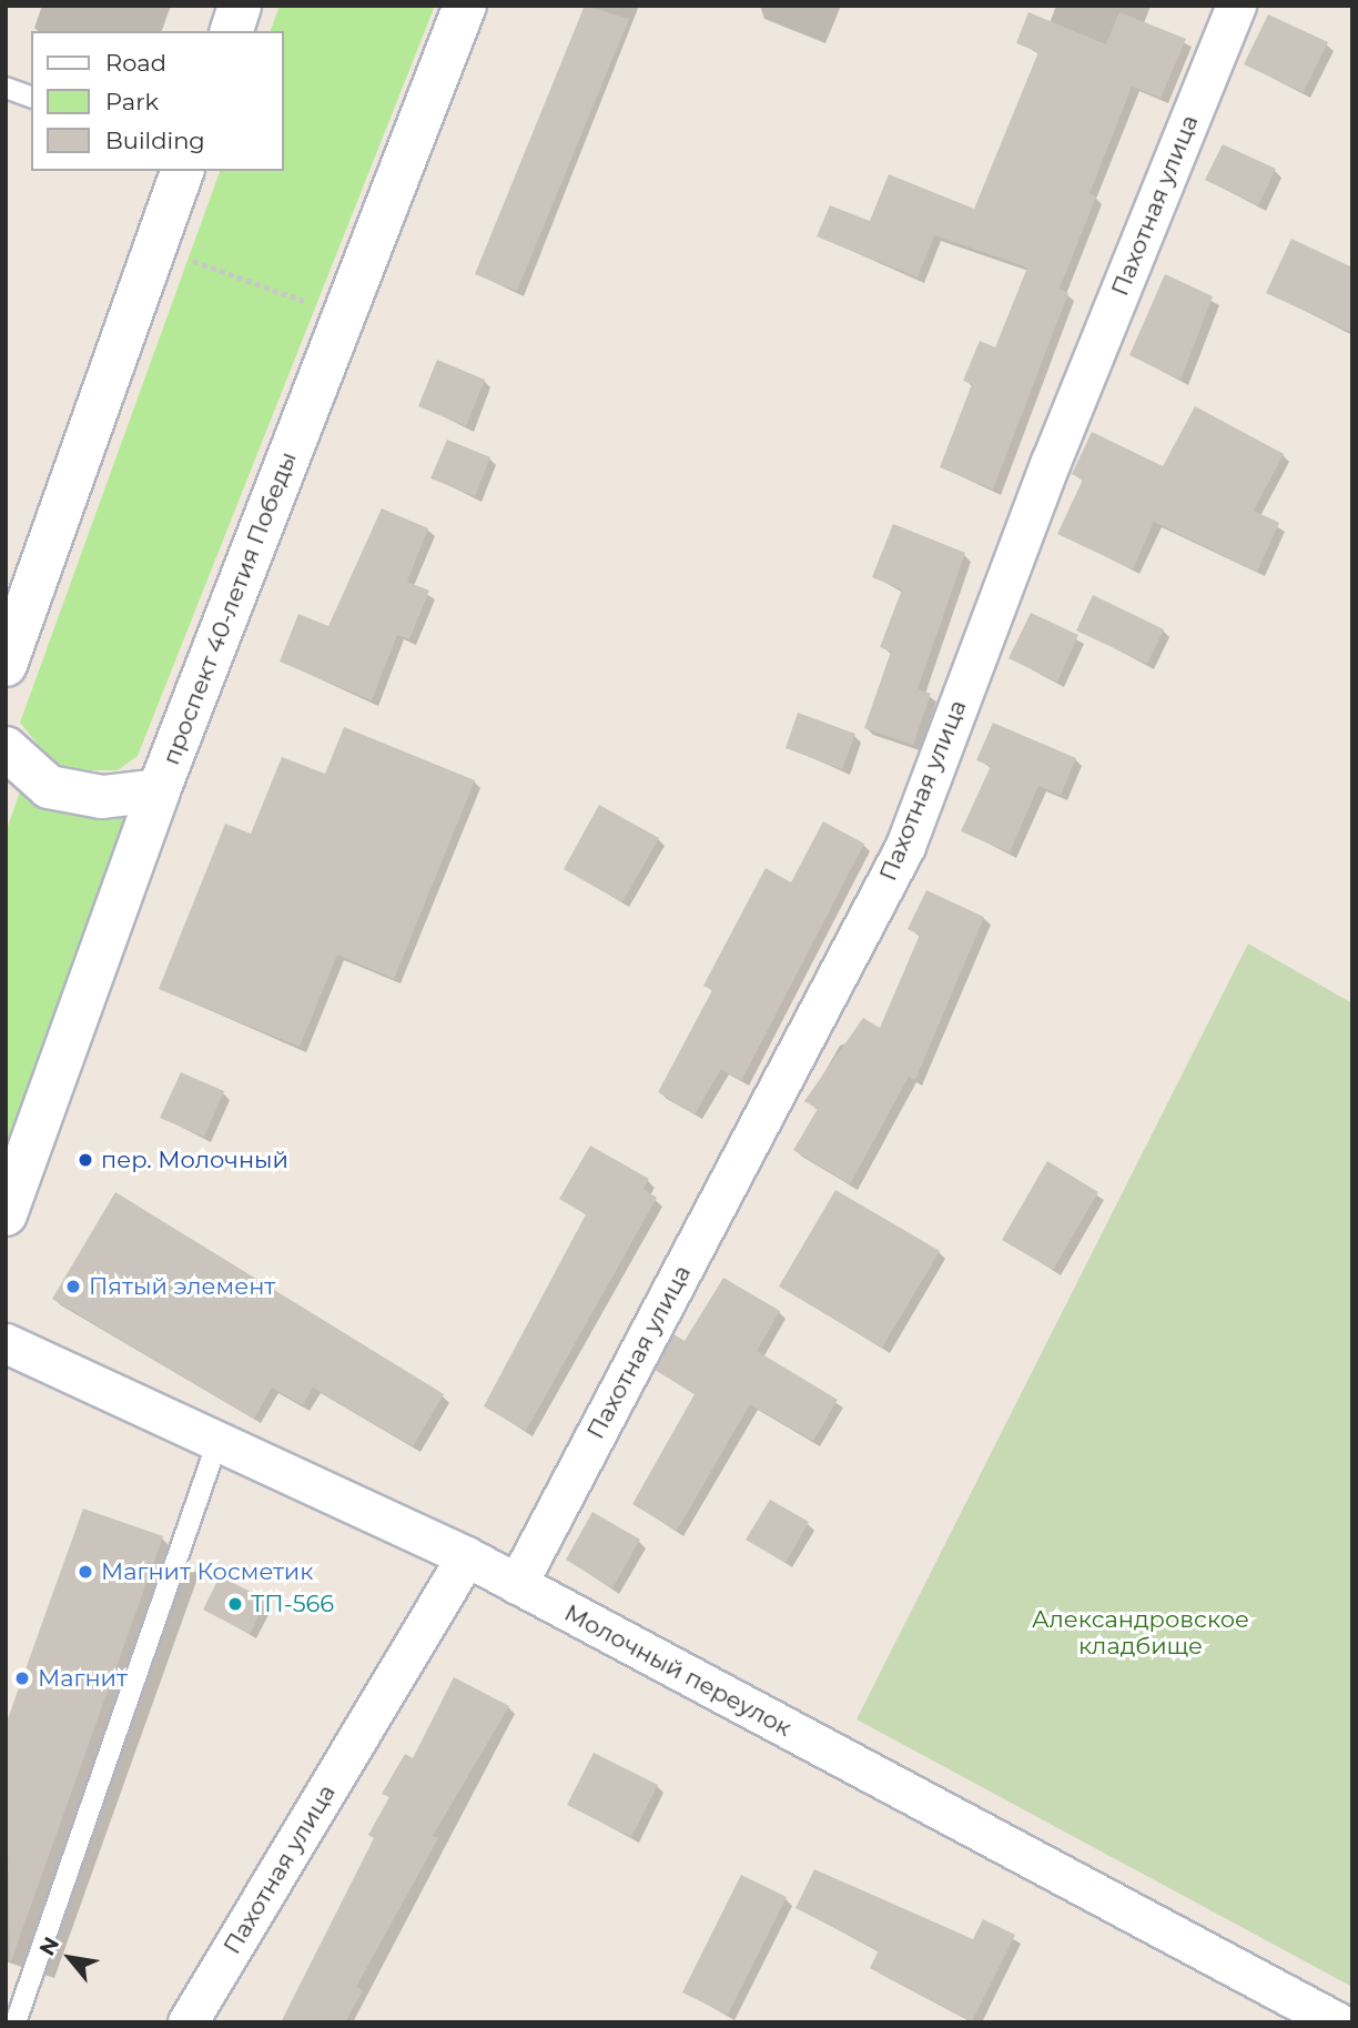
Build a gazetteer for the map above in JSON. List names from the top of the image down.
{
  "streets": {
    "main road": ["проспект 40-летия Победы"],
    "street": ["Пахотная улица", "Молочный переулок"]
  },
  "crossings": [
    ["Пахотная улица", "Молочный переулок"]
  ],
  "parks": ["Александровское кладбище"],
  "places": [
    "пер. Молочный",
    "Пятый элемент",
    "Магнит Косметик",
    "ТП-566",
    "Магнит"
  ],
  "legend": ["Road", "Park", "Building"],
  "north": "top left"
}
